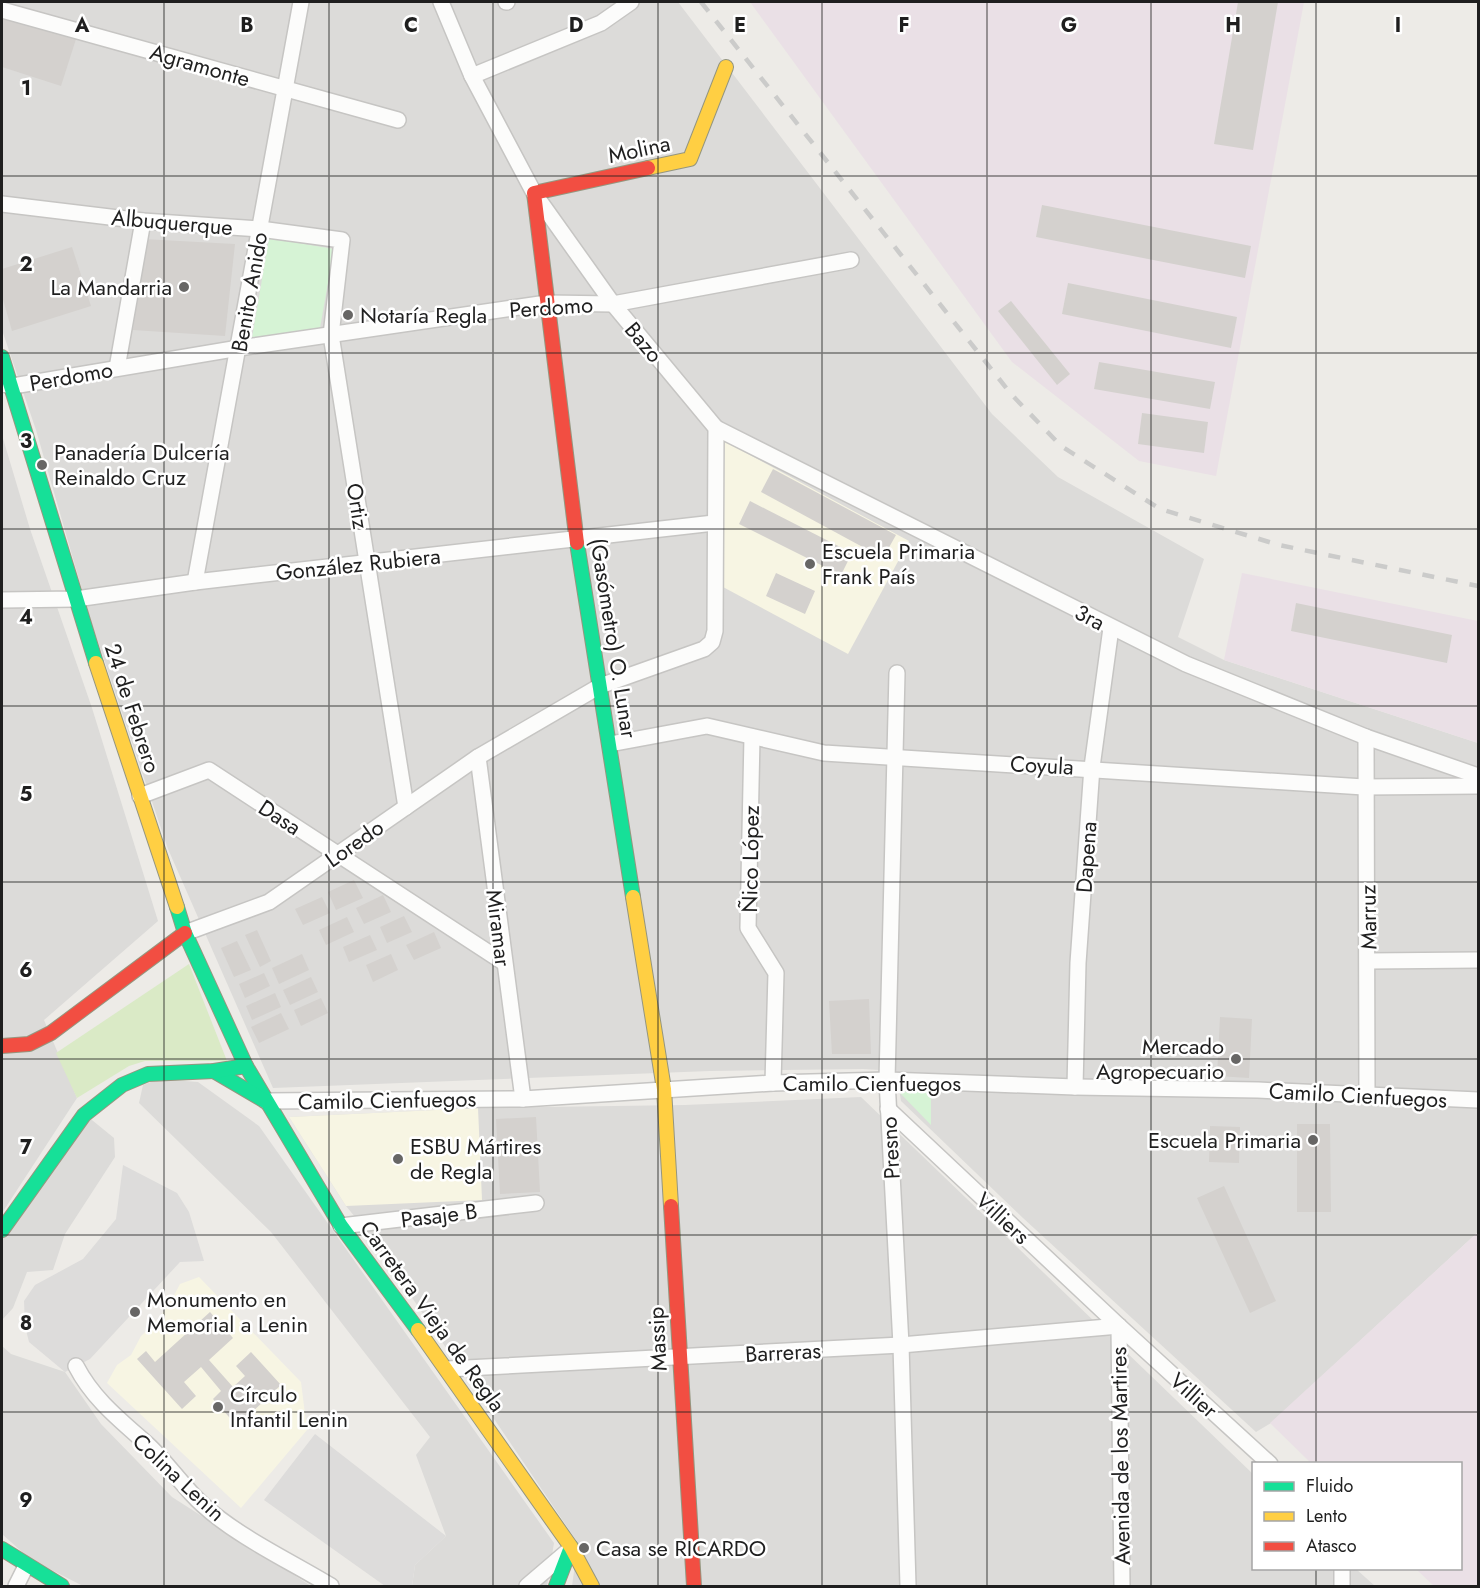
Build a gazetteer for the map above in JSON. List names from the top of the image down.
{
  "streets": {
    "street": [
      "Agramonte",
      "Molina",
      "Albuquerque",
      "Benito Anido",
      "Perdomo",
      "Bazo",
      "Ortiz",
      "González Rubiera",
      "3ra",
      "(Gasómetro) O. Lunar",
      "24 de Febrero",
      "Coyula",
      "Dasa",
      "Loredo",
      "Dapena",
      "Ñico López",
      "Marruz",
      "Miramar",
      "Camilo Cienfuegos",
      "Presno",
      "Pasaje B",
      "Villiers",
      "Carretera Vieja de Regla",
      "Massip",
      "Barreras",
      "Villier",
      "Avenida de los Martires",
      "Colina Lenin"
    ]
  },
  "crossings": [
    ["Agramonte", "Benito Anido"],
    ["Molina", "Bazo"],
    ["Molina", "(Gasómetro) O. Lunar"],
    ["Albuquerque", "Benito Anido"],
    ["Albuquerque", "Ortiz"],
    ["Benito Anido", "Perdomo"],
    ["Benito Anido", "González Rubiera"],
    ["Perdomo", "Bazo"],
    ["Perdomo", "Ortiz"],
    ["Perdomo", "(Gasómetro) O. Lunar"],
    ["Perdomo", "24 de Febrero"],
    ["Bazo", "3ra"],
    ["Bazo", "(Gasómetro) O. Lunar"],
    ["Ortiz", "González Rubiera"],
    ["Ortiz", "Loredo"],
    ["González Rubiera", "(Gasómetro) O. Lunar"],
    ["González Rubiera", "24 de Febrero"],
    ["González Rubiera", "Loredo"],
    ["3ra", "Dapena"],
    ["3ra", "Marruz"],
    ["(Gasómetro) O. Lunar", "Coyula"],
    ["(Gasómetro) O. Lunar", "Loredo"],
    ["(Gasómetro) O. Lunar", "Camilo Cienfuegos"],
    ["(Gasómetro) O. Lunar", "Massip"],
    ["24 de Febrero", "Dasa"],
    ["24 de Febrero", "Loredo"],
    ["24 de Febrero", "Carretera Vieja de Regla"],
    ["Coyula", "Dapena"],
    ["Coyula", "Ñico López"],
    ["Coyula", "Marruz"],
    ["Coyula", "Presno"],
    ["Dasa", "Loredo"],
    ["Dasa", "Miramar"],
    ["Loredo", "Miramar"],
    ["Dapena", "Camilo Cienfuegos"],
    ["Ñico López", "Camilo Cienfuegos"],
    ["Marruz", "Camilo Cienfuegos"],
    ["Miramar", "Camilo Cienfuegos"],
    ["Camilo Cienfuegos", "Presno"],
    ["Camilo Cienfuegos", "Carretera Vieja de Regla"],
    ["Camilo Cienfuegos", "Massip"],
    ["Presno", "Villiers"],
    ["Presno", "Barreras"],
    ["Pasaje B", "Carretera Vieja de Regla"],
    ["Villiers", "Barreras"],
    ["Villiers", "Villier"],
    ["Villiers", "Avenida de los Martires"],
    ["Carretera Vieja de Regla", "Barreras"],
    ["Massip", "Barreras"],
    ["Barreras", "Villier"],
    ["Barreras", "Avenida de los Martires"],
    ["Villier", "Avenida de los Martires"]
  ],
  "places": [
    "La Mandarria",
    "Notaría Regla",
    "Panadería Dulcería Reinaldo Cruz",
    "Escuela Primaria Frank País",
    "Mercado Agropecuario",
    "Escuela Primaria",
    "ESBU Mártires de Regla",
    "Monumento en Memorial a Lenin",
    "Círculo Infantil Lenin",
    "Casa se RICARDO"
  ],
  "legend": ["Fluido", "Lento", "Atasco"],
  "grid": {
    "columns": [
      "A",
      "B",
      "C",
      "D",
      "E",
      "F",
      "G",
      "H",
      "I"
    ],
    "rows": [
      "1",
      "2",
      "3",
      "4",
      "5",
      "6",
      "7",
      "8",
      "9"
    ]
  }
}
